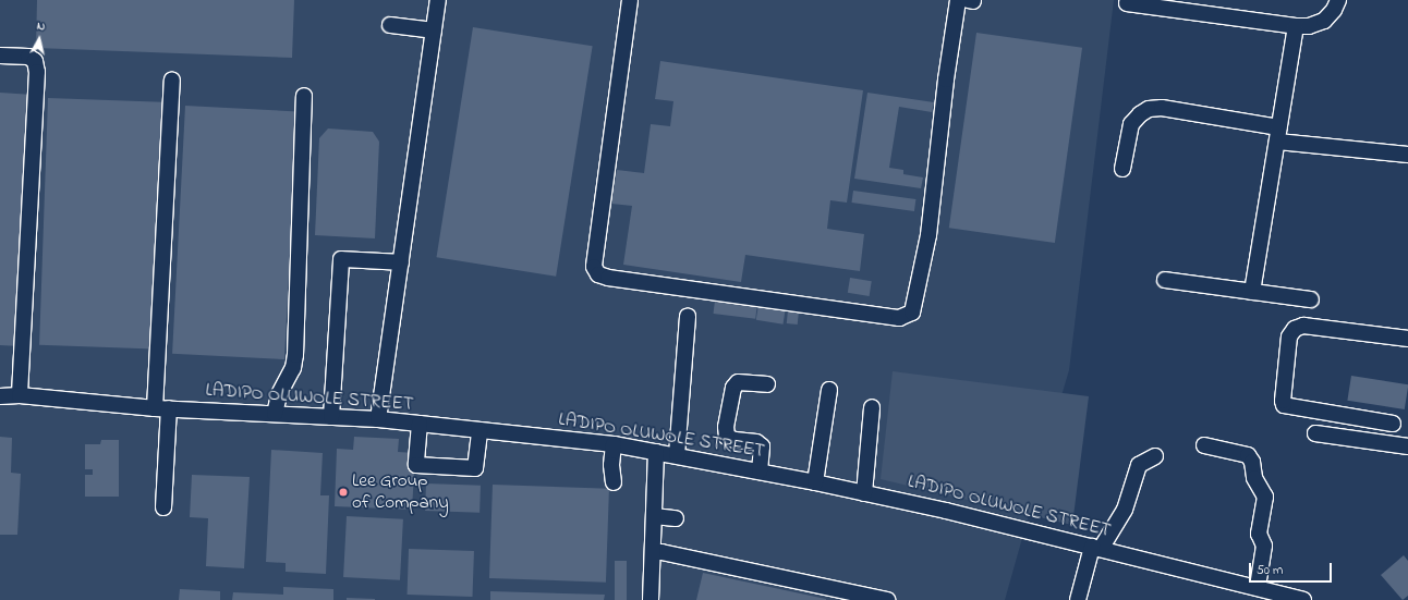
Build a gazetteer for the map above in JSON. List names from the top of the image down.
{
  "streets": {
    "street": ["LADIPO OLUWOLE STREET"]
  },
  "places": ["Lee Group of Company"],
  "scale_bar": "50 m",
  "north": "top"
}
